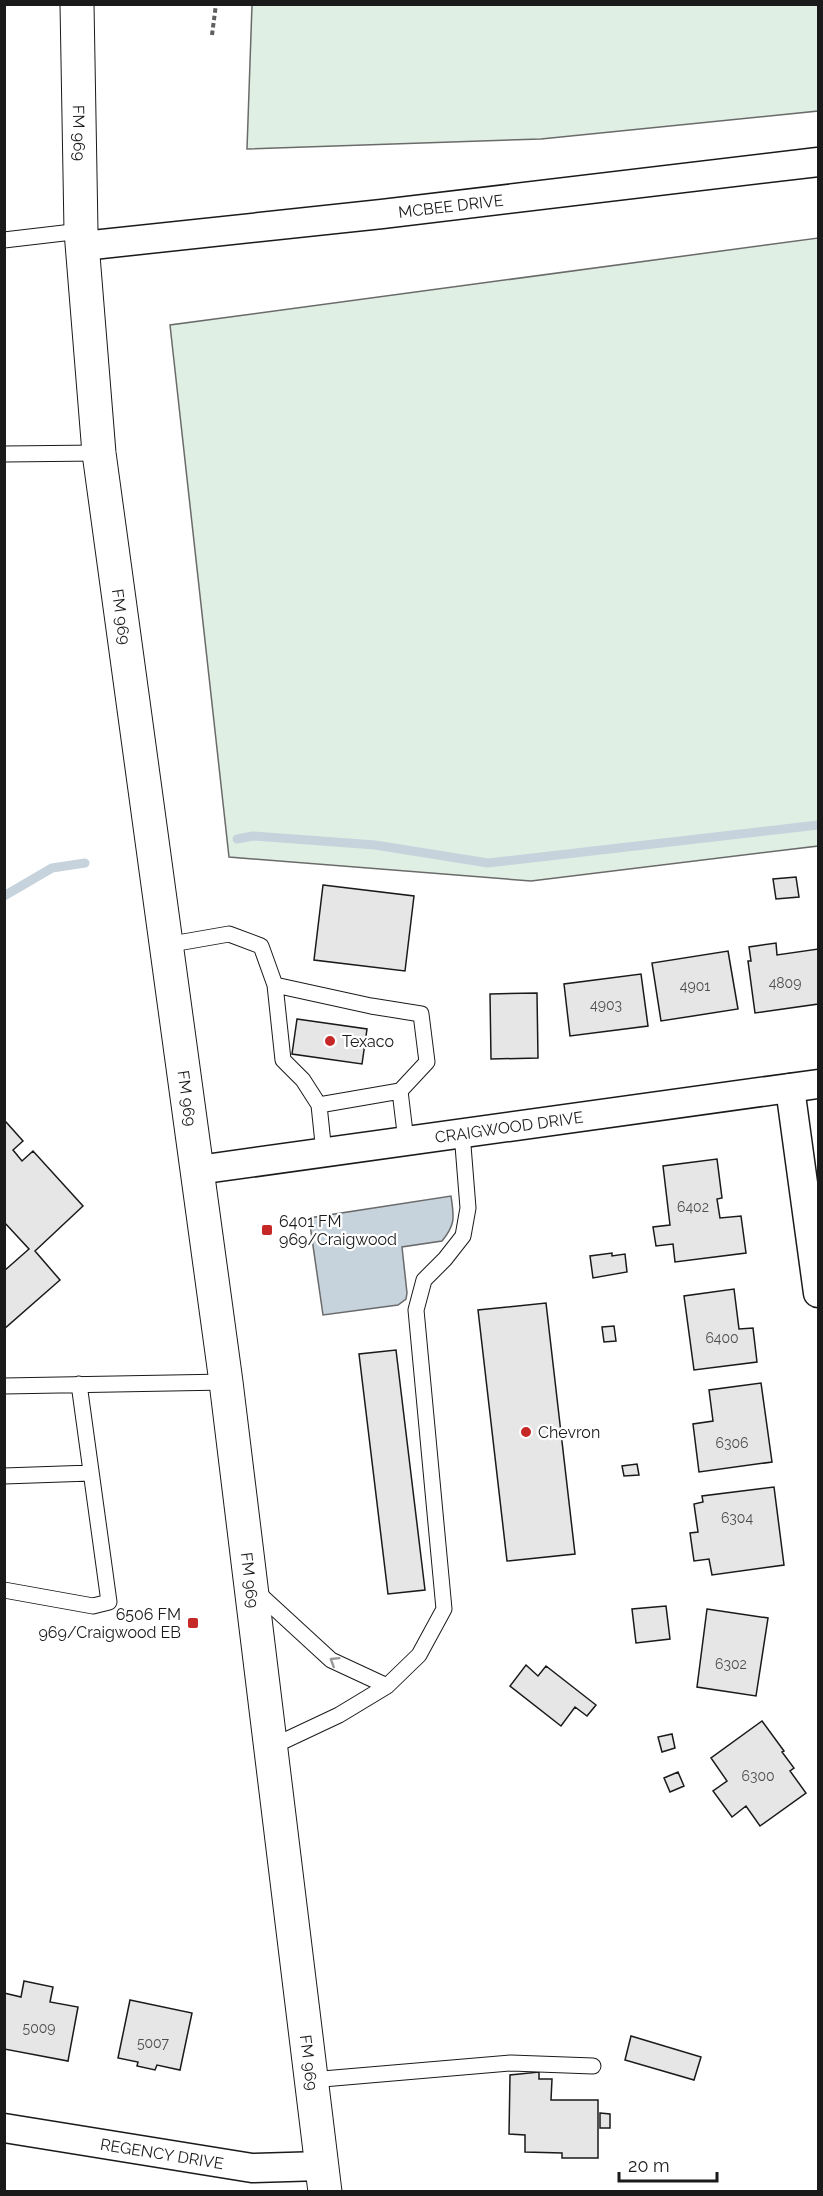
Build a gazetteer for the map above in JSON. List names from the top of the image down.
{
  "streets": {
    "main road": ["FM 969"],
    "street": ["MCBEE DRIVE", "CRAIGWOOD DRIVE", "REGENCY DRIVE"]
  },
  "crossings": [
    ["FM 969", "MCBEE DRIVE"],
    ["FM 969", "CRAIGWOOD DRIVE"],
    ["FM 969", "REGENCY DRIVE"]
  ],
  "places": {
    "other": ["Texaco", "Chevron"],
    "transit": ["6401 FM 969/Craigwood", "6506 FM 969/Craigwood EB"]
  },
  "house_numbers": [
    "4809",
    "4901",
    "4903",
    "6402",
    "6400",
    "6306",
    "6304",
    "6302",
    "6300",
    "5009",
    "5007"
  ],
  "scale_bar": "20 m"
}
